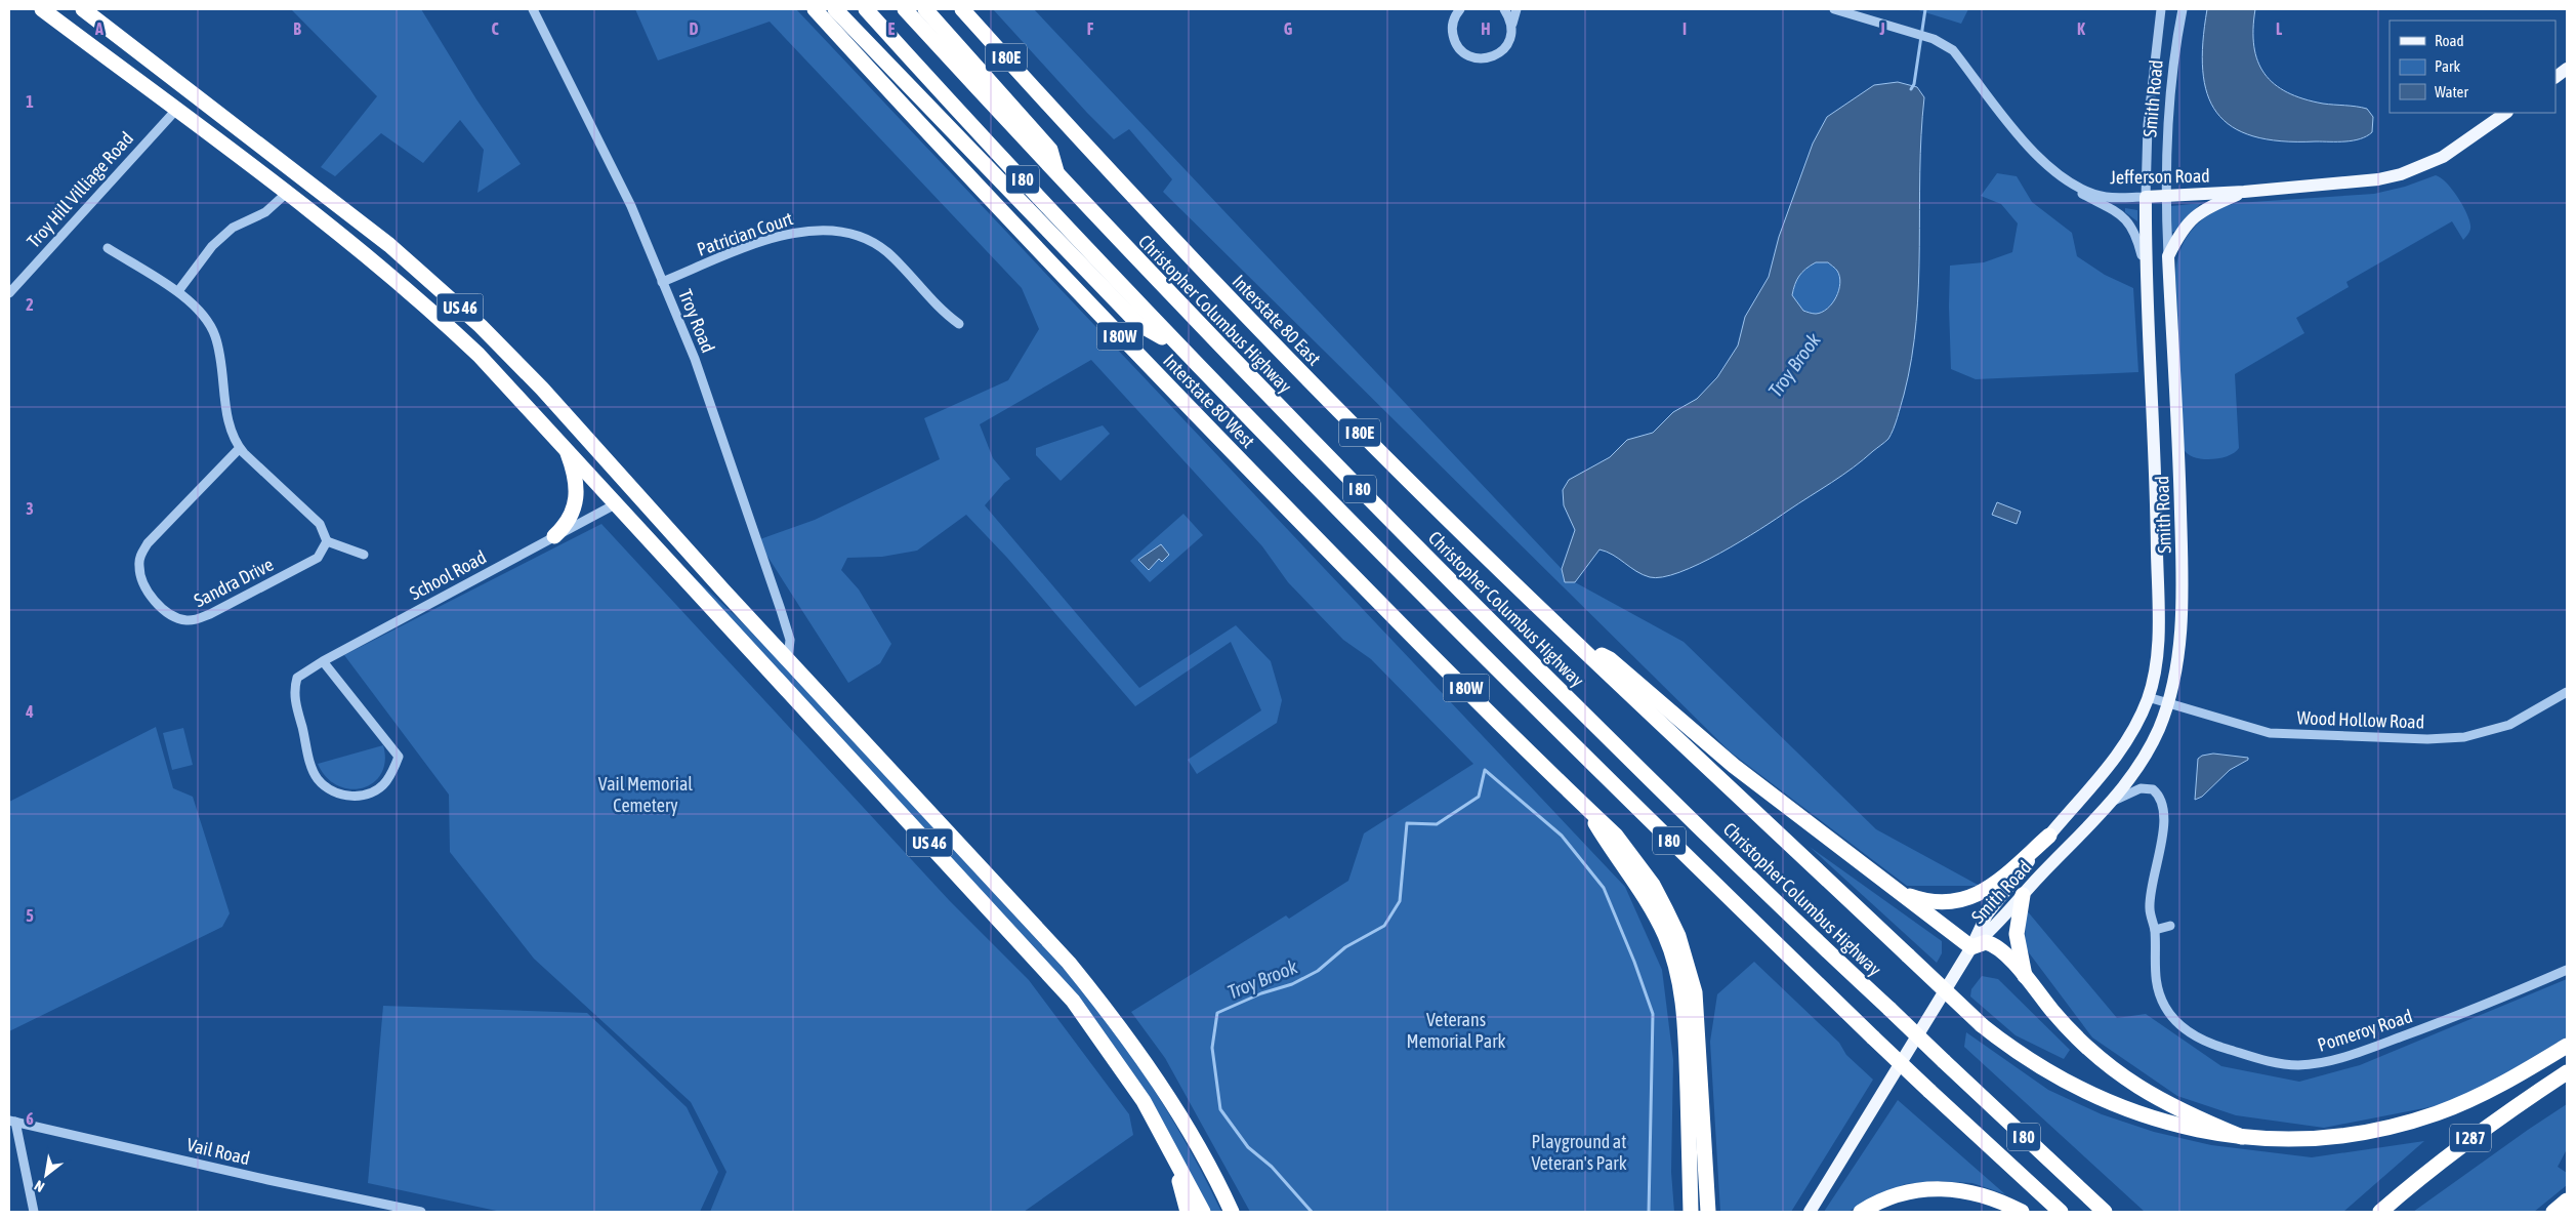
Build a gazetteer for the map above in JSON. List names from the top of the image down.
{
  "streets": {
    "highway": [
      "I 80E",
      "I 80",
      "US 46",
      "Christopher Columbus Highway",
      "Interstate 80 East",
      "I 80W",
      "Interstate 80 West",
      "I 287"
    ],
    "main road": ["Smith Road", "Jefferson Road"],
    "street": [
      "Troy Hill Villiage Road",
      "Patrician Court",
      "Troy Road",
      "School Road",
      "Sandra Drive",
      "Wood Hollow Road",
      "Pomeroy Road",
      "Vail Road"
    ]
  },
  "crossings": [
    ["Smith Road", "Jefferson Road"],
    ["Smith Road", "Wood Hollow Road"],
    ["Smith Road", "Pomeroy Road"],
    ["Troy Hill Villiage Road", "US 46"],
    ["Patrician Court", "Troy Road"],
    ["US 46", "Troy Road"],
    ["US 46", "School Road"]
  ],
  "water": ["Troy Brook"],
  "parks": ["Vail Memorial Cemetery", "Veterans Memorial Park", "Playground at Veteran's Park"],
  "legend": ["Road", "Park", "Water"],
  "north": "bottom left",
  "grid": {
    "columns": [
      "A",
      "B",
      "C",
      "D",
      "E",
      "F",
      "G",
      "H",
      "I",
      "J",
      "K",
      "L"
    ],
    "rows": [
      "1",
      "2",
      "3",
      "4",
      "5",
      "6"
    ]
  }
}
